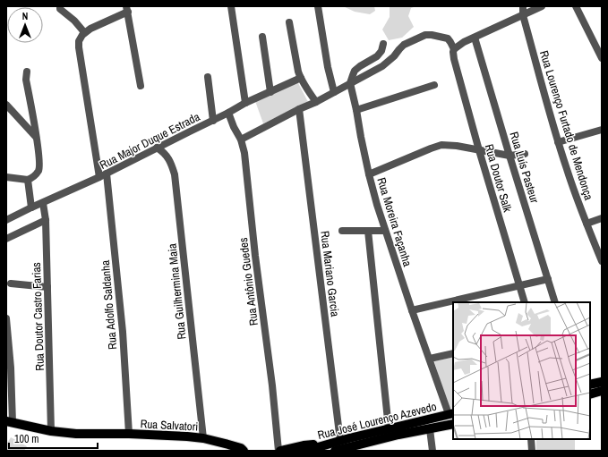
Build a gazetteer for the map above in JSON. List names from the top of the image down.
{
  "streets": {
    "main road": ["Rua José Lourenço Azevedo", "Rua Salvatori"],
    "street": [
      "Rua Lourenço Furtado de Mendonça",
      "Rua Major Duque Estrada",
      "Rua Luís Pasteur",
      "Rua Doutor Salk",
      "Rua Moreira Façanha",
      "Rua Mariano Garcia",
      "Rua Antônio Guedes",
      "Rua Guilhermina Maia",
      "Rua Adolfo Saldanha",
      "Rua Doutor Castro Farias"
    ]
  },
  "crossings": [
    ["Rua Major Duque Estrada", "Rua Antônio Guedes"],
    ["Rua Major Duque Estrada", "Rua Guilhermina Maia"],
    ["Rua Major Duque Estrada", "Rua Adolfo Saldanha"],
    ["Rua Major Duque Estrada", "Rua Doutor Castro Farias"],
    ["Rua Moreira Façanha", "Rua José Lourenço Azevedo"],
    ["Rua Mariano Garcia", "Rua José Lourenço Azevedo"],
    ["Rua Guilhermina Maia", "Rua Salvatori"],
    ["Rua Adolfo Saldanha", "Rua Salvatori"],
    ["Rua Doutor Castro Farias", "Rua Salvatori"]
  ],
  "scale_bar": "100 m",
  "north": "top"
}
